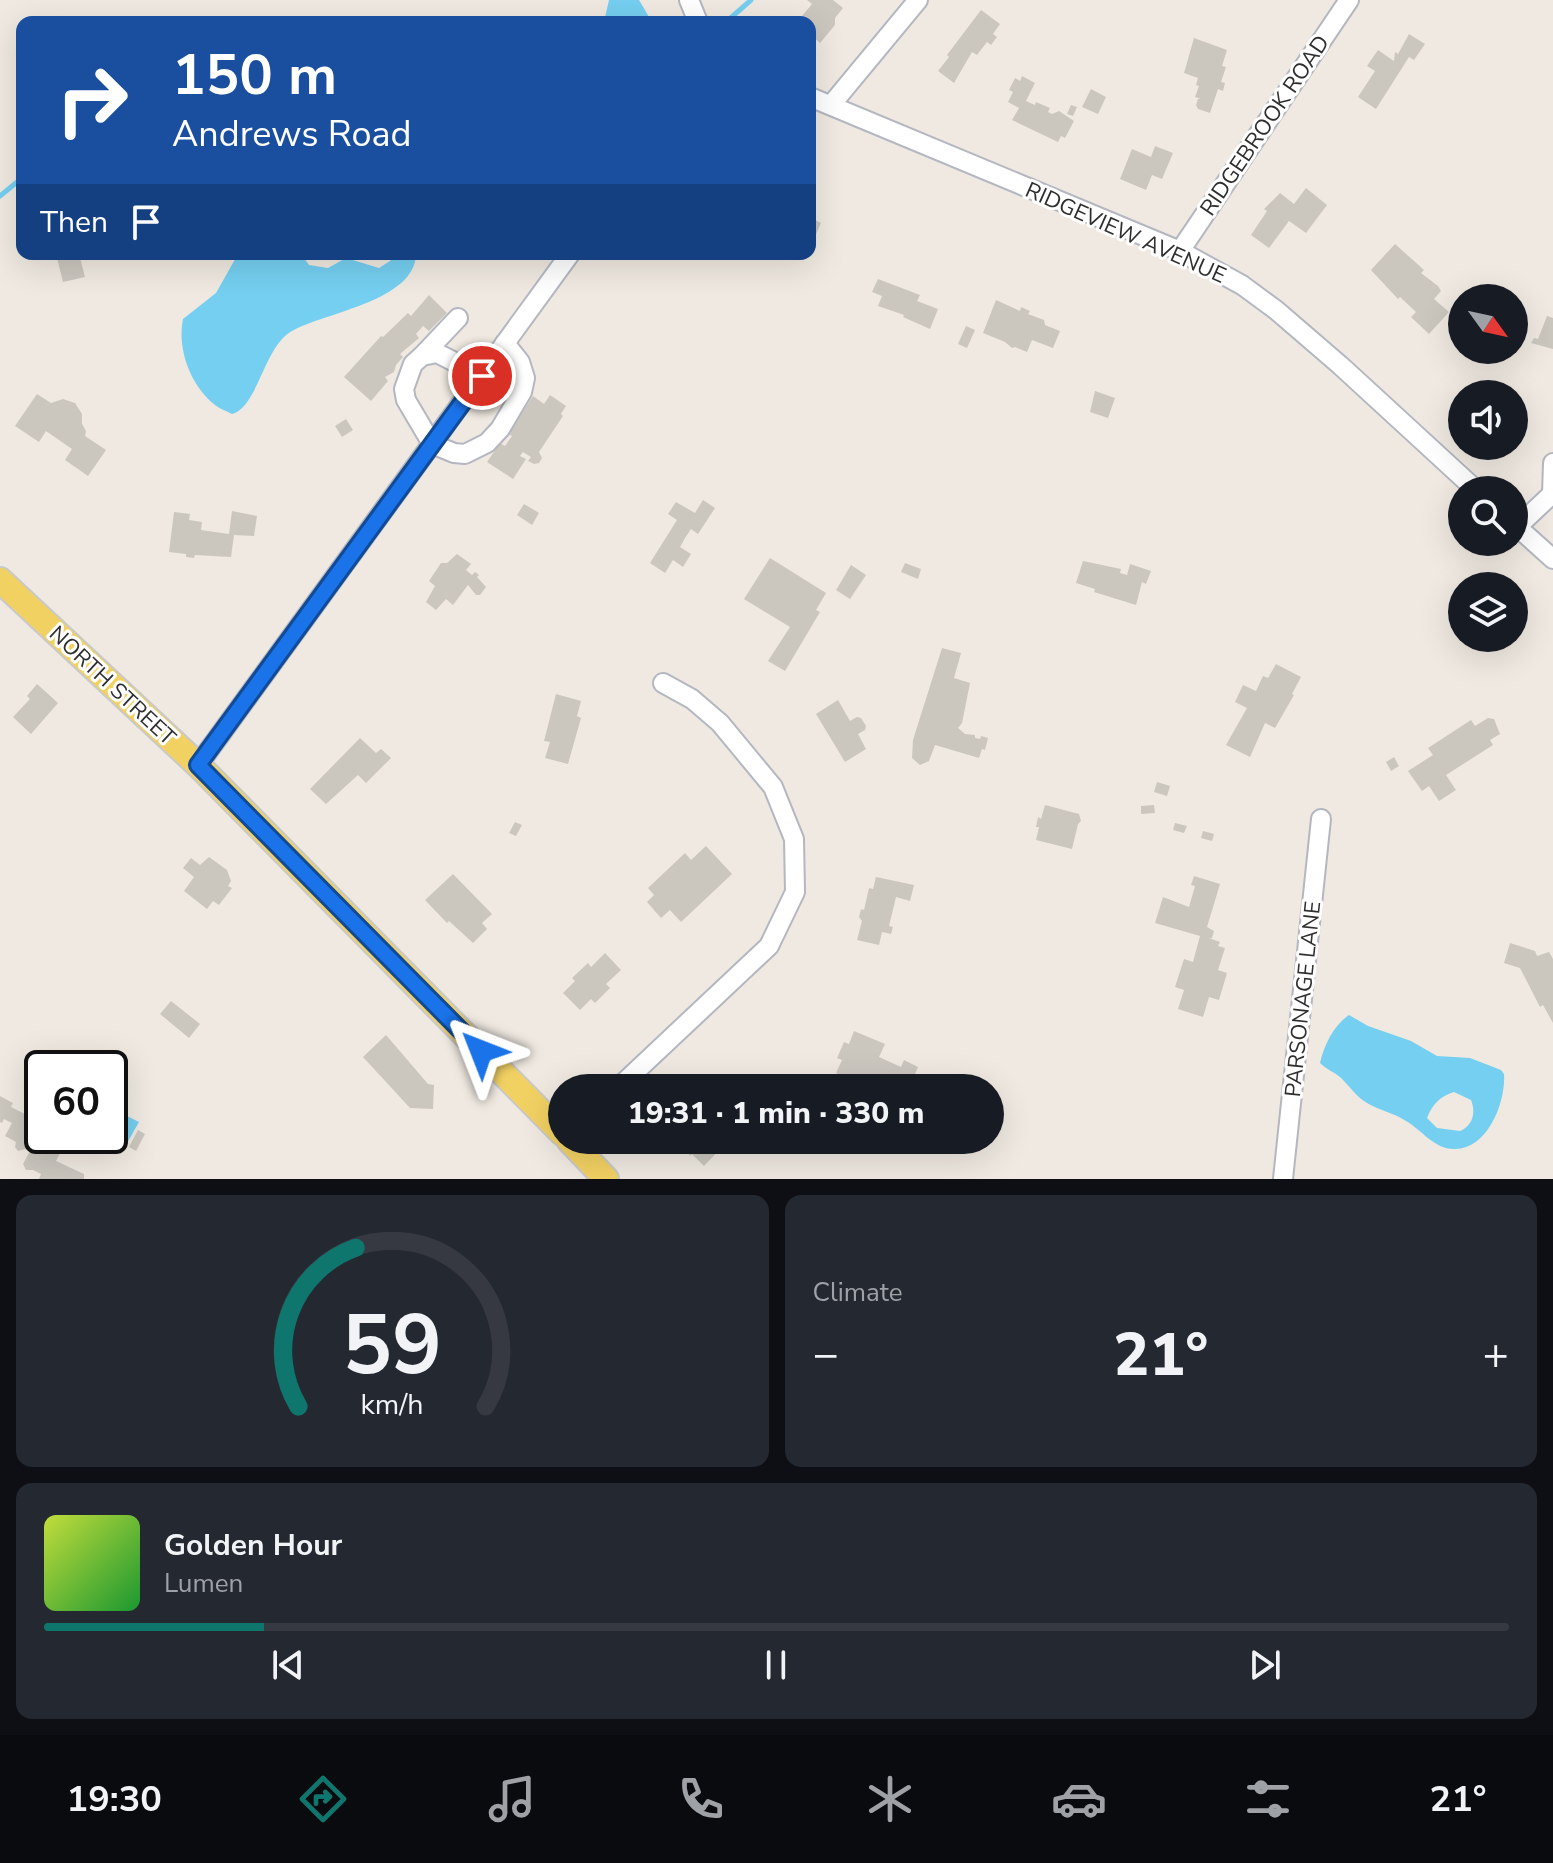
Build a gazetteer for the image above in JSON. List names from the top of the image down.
{
  "streets": {
    "main road": ["NORTH STREET"],
    "street": ["RIDGEBROOK ROAD", "RIDGEVIEW AVENUE", "PARSONAGE LANE"]
  },
  "crossings": [
    ["RIDGEBROOK ROAD", "RIDGEVIEW AVENUE"]
  ],
  "north": "bottom right",
  "page": {
    "turn": ["150 m", "Andrews Road"],
    "then": "Then",
    "limit": "60",
    "trip": "19:31 · 1 min · 330 m",
    "tile": "Climate",
    "heat": ["−", "21°", "+"],
    "song": ["Golden Hour", "Lumen"],
    "tabs": ["19:30", "21°"],
    "gauge": ["59", "km/h"]
  }
}
